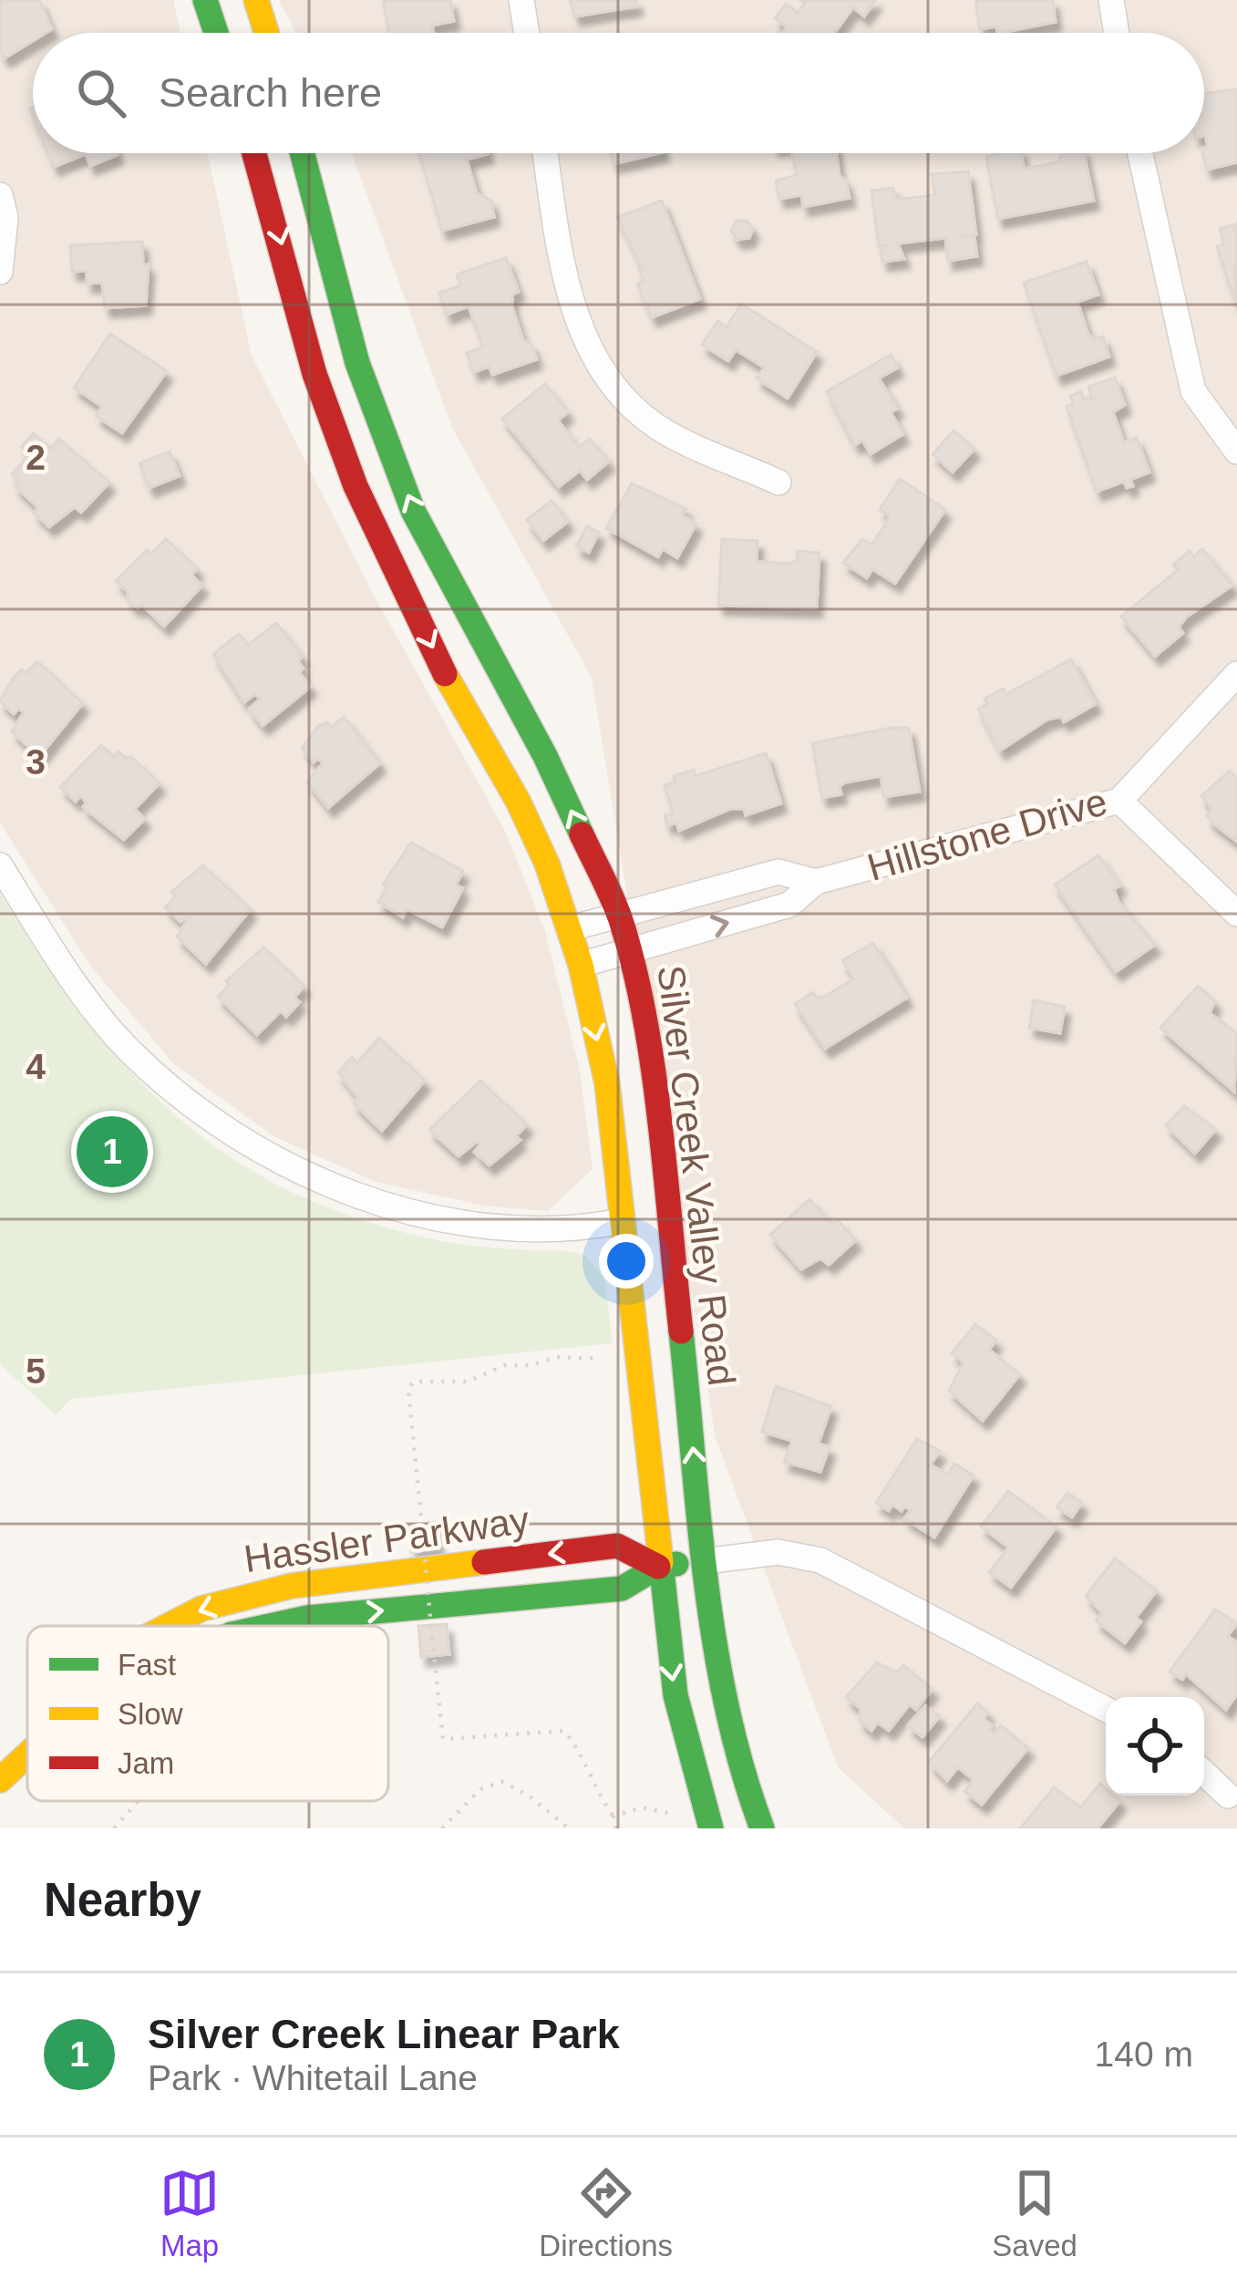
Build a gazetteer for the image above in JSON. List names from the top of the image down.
{
  "streets": {
    "main road": ["Silver Creek Valley Road", "Hassler Parkway"],
    "street": ["Hillstone Drive"]
  },
  "crossings": [
    ["Hillstone Drive", "Silver Creek Valley Road"],
    ["Silver Creek Valley Road", "Hassler Parkway"]
  ],
  "legend": ["Fast", "Slow", "Jam"],
  "page": {
    "search": "Search here",
    "pins": "1",
    "heading": "Nearby",
    "list": [
      {
        "mark": "1",
        "name": "Silver Creek Linear Park",
        "note": "Park · Whitetail Lane",
        "value": "140 m"
      }
    ],
    "nav": ["Map", "Directions", "Saved"]
  },
  "grid": {
    "rows": [
      "2",
      "3",
      "4",
      "5"
    ]
  }
}
